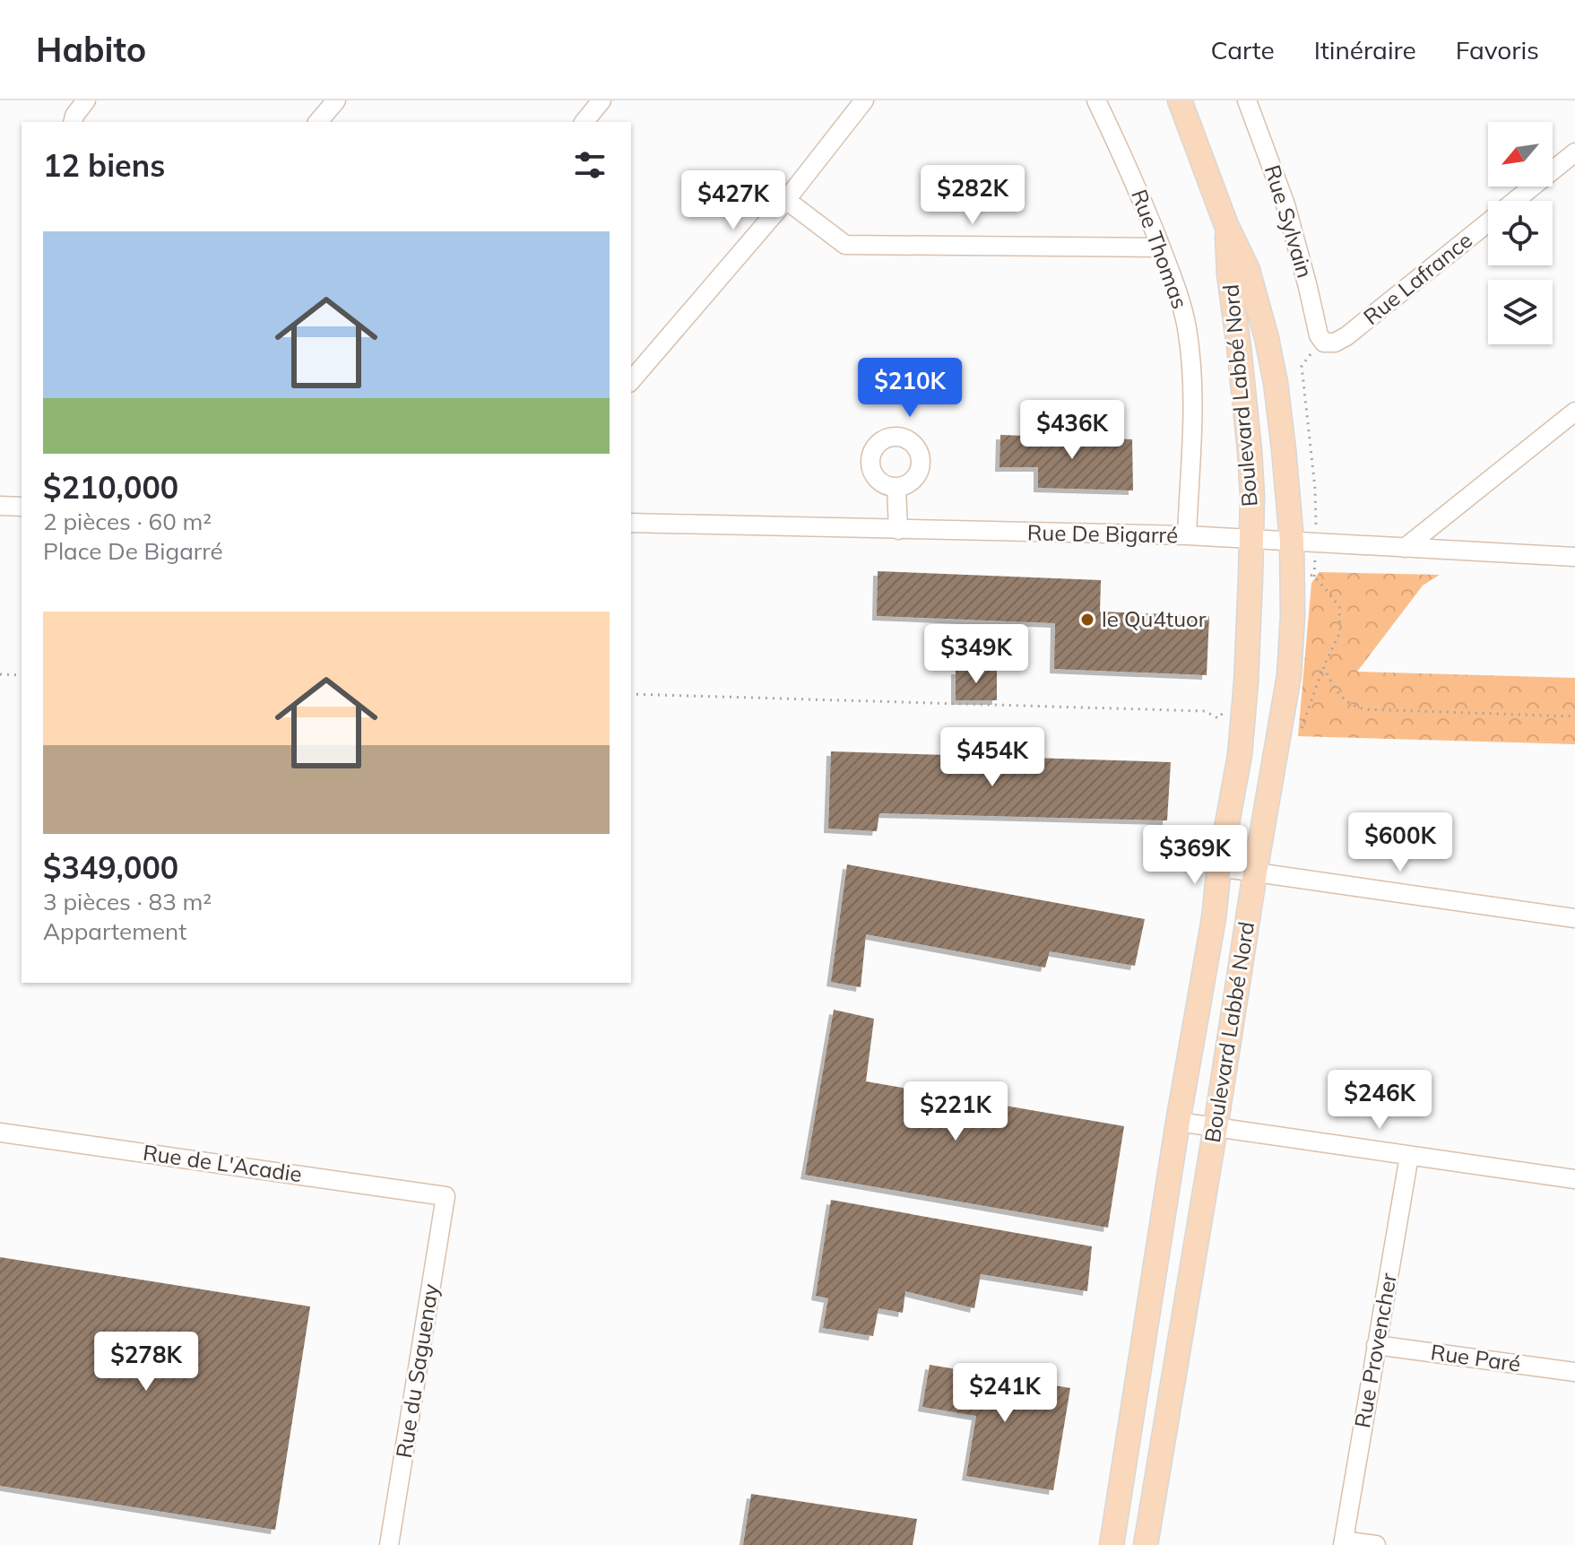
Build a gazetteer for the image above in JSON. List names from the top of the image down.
{
  "streets": {
    "main road": ["Boulevard Labbé Nord"],
    "street": [
      "Rue Sylvain",
      "Rue Thomas",
      "Rue Lafrance",
      "Rue De Bigarré",
      "Rue de L'Acadie",
      "Rue Provencher",
      "Rue Paré",
      "Rue du Saguenay"
    ]
  },
  "crossings": [
    ["Rue Sylvain", "Rue Lafrance"],
    ["Rue Thomas", "Rue De Bigarré"],
    ["Boulevard Labbé Nord", "Rue De Bigarré"],
    ["Rue de L'Acadie", "Rue du Saguenay"],
    ["Rue Provencher", "Rue Paré"]
  ],
  "places": ["le Qu4tuor"],
  "north": "bottom left",
  "page": {
    "header": "Habito",
    "nav": ["Carte", "Itinéraire", "Favoris"],
    "heading": "12 biens",
    "price": [
      "$282K",
      "$427K",
      "$210K",
      "$436K",
      "$349K",
      "$454K",
      "$600K",
      "$369K",
      "$246K",
      "$221K",
      "$278K",
      "$241K"
    ],
    "list": [
      {
        "name": "$210,000",
        "note": "2 pièces · 60 m² · Place De Bigarré"
      },
      {
        "name": "$349,000",
        "note": "3 pièces · 83 m² · Appartement"
      }
    ]
  }
}
